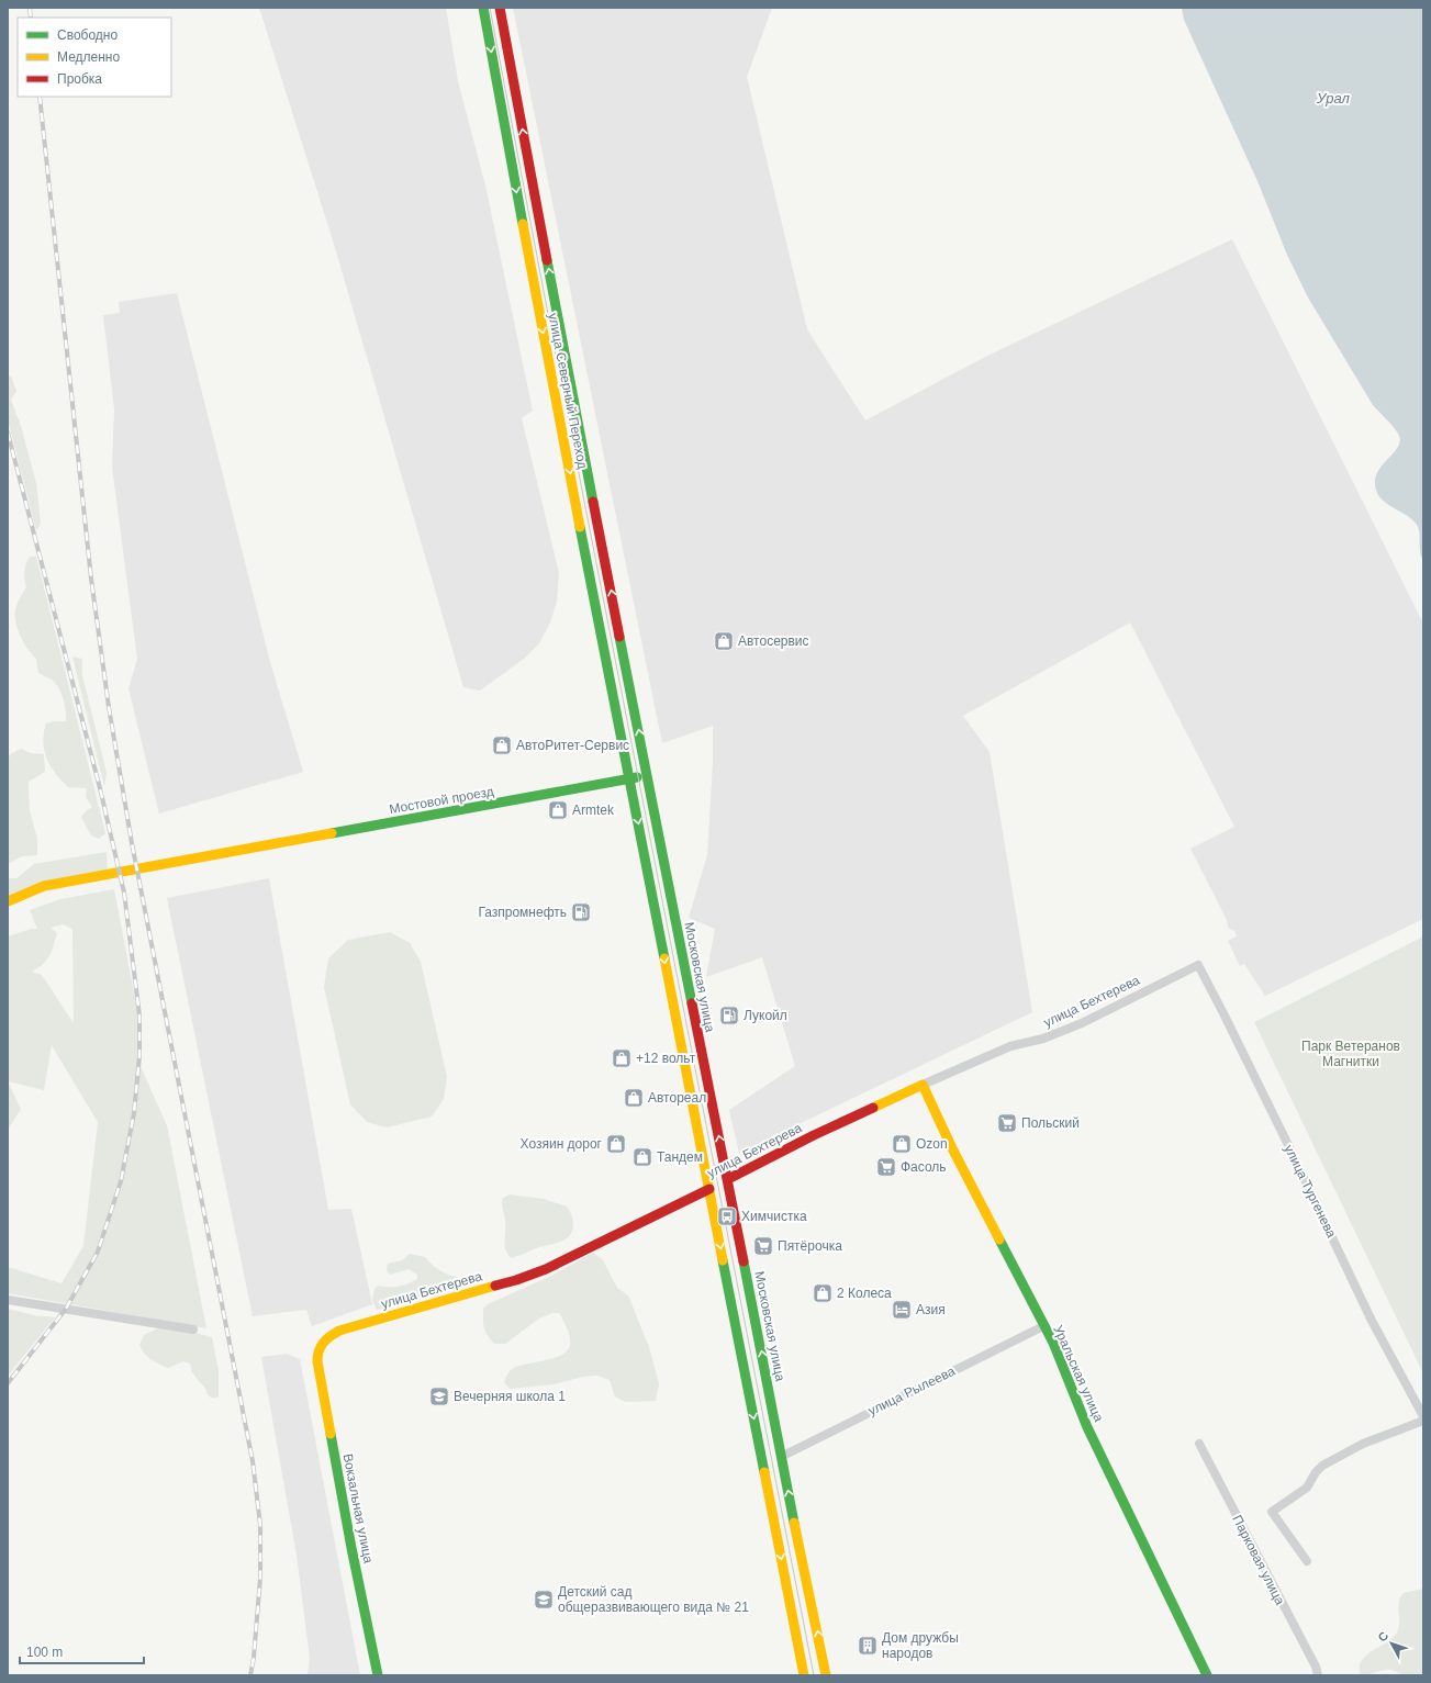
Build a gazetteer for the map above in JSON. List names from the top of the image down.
{
  "streets": {
    "main road": [
      "улица Северный Переход",
      "Мостовой проезд",
      "Московская улица",
      "улица Бехтерева",
      "Уральская улица",
      "Вокзальная улица"
    ],
    "street": ["улица Тургенева", "улица Рылеева", "Парковая улица"]
  },
  "crossings": [
    ["улица Северный Переход", "Мостовой проезд"],
    ["улица Северный Переход", "Московская улица"],
    ["Мостовой проезд", "Московская улица"],
    ["Московская улица", "улица Бехтерева"],
    ["Московская улица", "улица Рылеева"],
    ["улица Бехтерева", "улица Тургенева"],
    ["улица Бехтерева", "Уральская улица"],
    ["улица Бехтерева", "Вокзальная улица"],
    ["Уральская улица", "улица Рылеева"]
  ],
  "water": ["Урал"],
  "parks": ["Парк Ветеранов Магнитки"],
  "places": {
    "shop": [
      "Автосервис",
      "АвтоРитет-Сервис",
      "Armtek",
      "+12 вольт",
      "Автореал",
      "Хозяин дорог",
      "Ozon",
      "Тандем",
      "2 Колеса"
    ],
    "fuel station": ["Газпромнефть", "Лукойл"],
    "supermarket": ["Польский", "Фасоль", "Пятёрочка"],
    "bus stop": ["Химчистка"],
    "hotel": ["Азия"],
    "school or university": ["Вечерняя школа 1", "Детский сад общеразвивающего вида № 21"],
    "building": ["Дом дружбы народов"]
  },
  "legend": ["Свободно", "Медленно", "Пробка"],
  "scale_bar": "100 m",
  "north": "top left"
}
